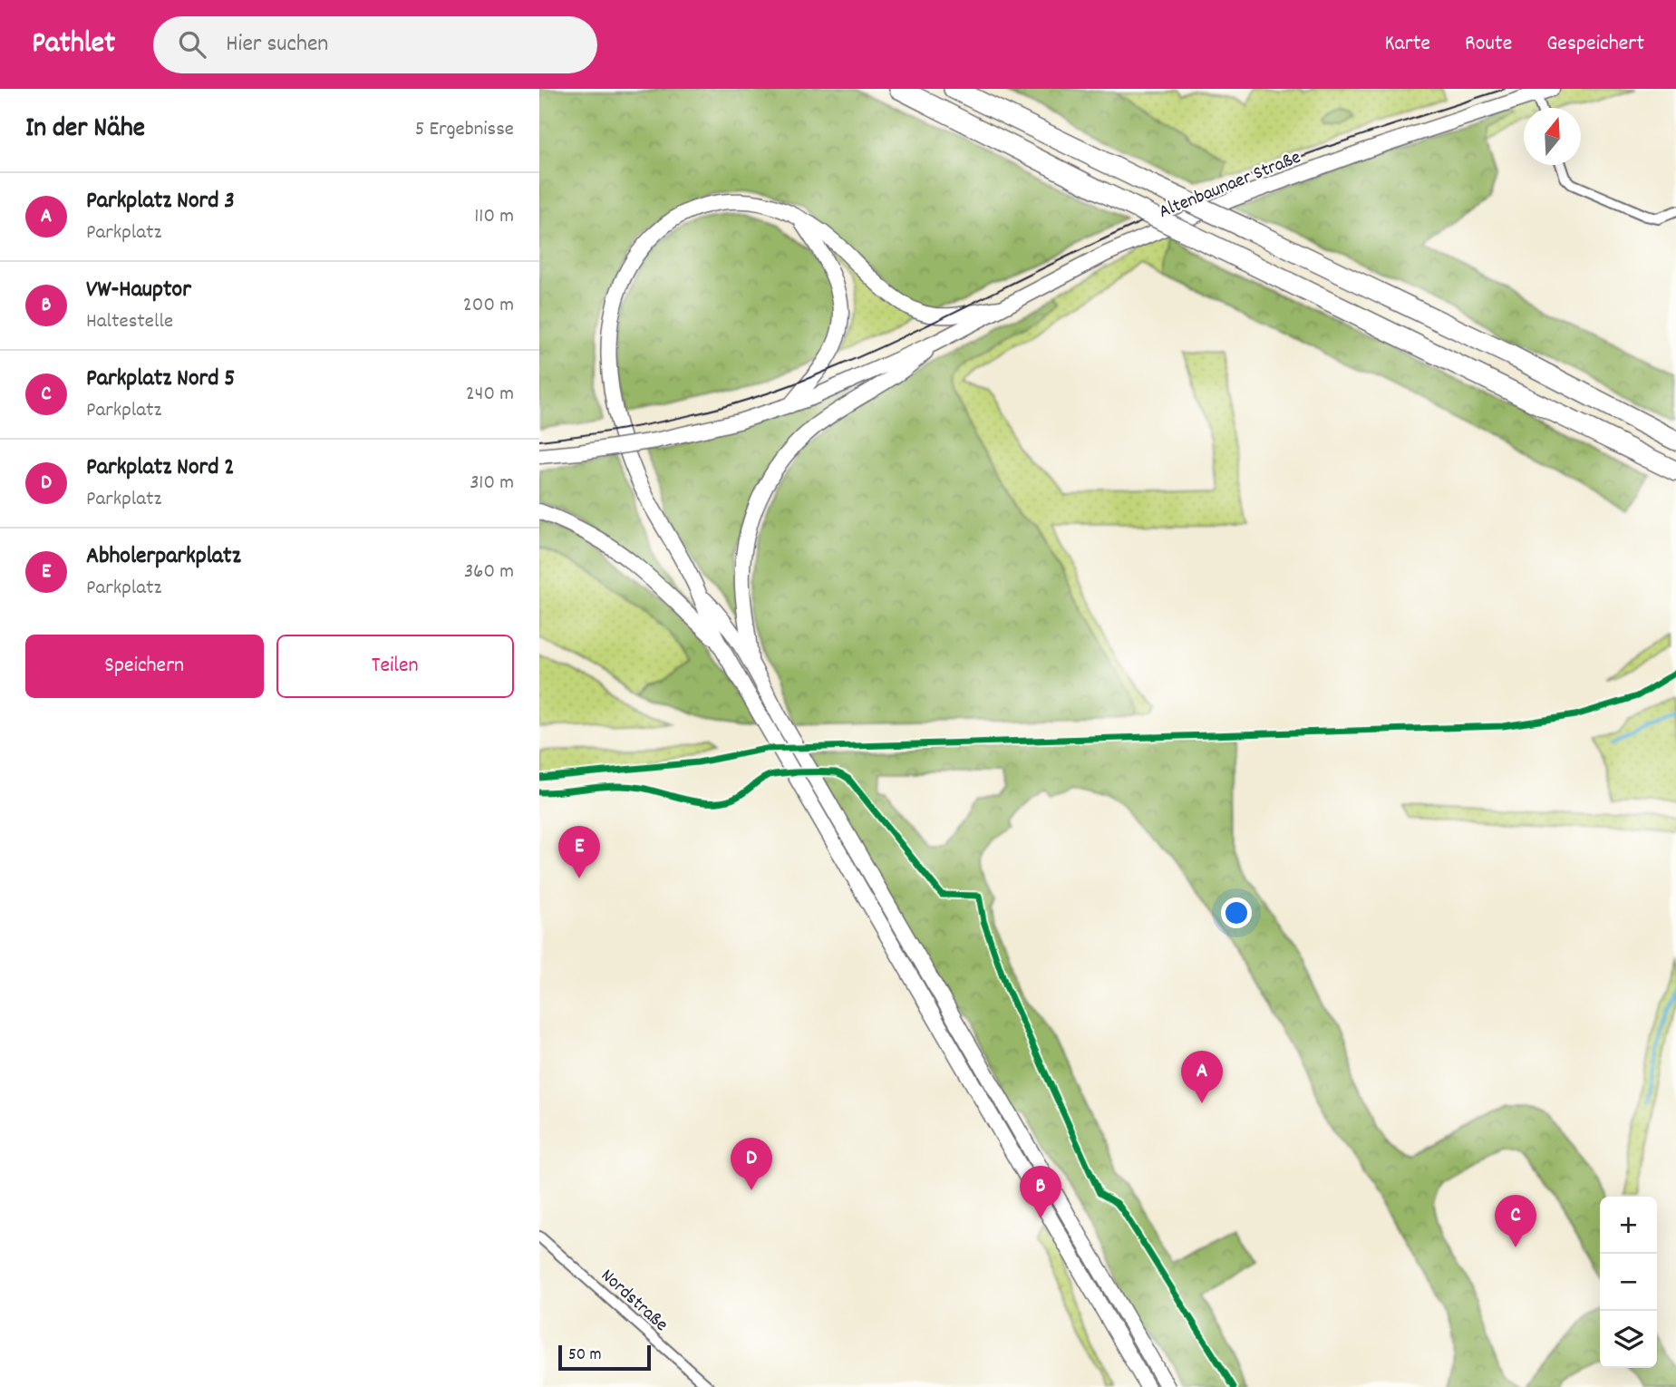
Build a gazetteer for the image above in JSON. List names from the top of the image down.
{
  "streets": {
    "main road": ["Altenbaunaer Straße"],
    "street": ["Nordstraße"]
  },
  "scale_bar": "50 m",
  "north": "top",
  "page": {
    "header": "Pathlet",
    "search": "Hier suchen",
    "nav": ["Karte", "Route", "Gespeichert"],
    "heading": ["In der Nähe", "5 Ergebnisse"],
    "list": [
      {
        "mark": "A",
        "name": "Parkplatz Nord 3",
        "note": "Parkplatz",
        "value": "110 m"
      },
      {
        "mark": "B",
        "name": "VW-Hauptor",
        "note": "Haltestelle",
        "value": "200 m"
      },
      {
        "mark": "C",
        "name": "Parkplatz Nord 5",
        "note": "Parkplatz",
        "value": "240 m"
      },
      {
        "mark": "D",
        "name": "Parkplatz Nord 2",
        "note": "Parkplatz",
        "value": "310 m"
      },
      {
        "mark": "E",
        "name": "Abholerparkplatz",
        "note": "Parkplatz",
        "value": "360 m"
      }
    ],
    "buttons": ["Speichern", "Teilen"],
    "pins": [
      "E",
      "A",
      "D",
      "B",
      "C"
    ],
    "map_buttons": ["+", "−"],
    "scale": "50 m"
  }
}
